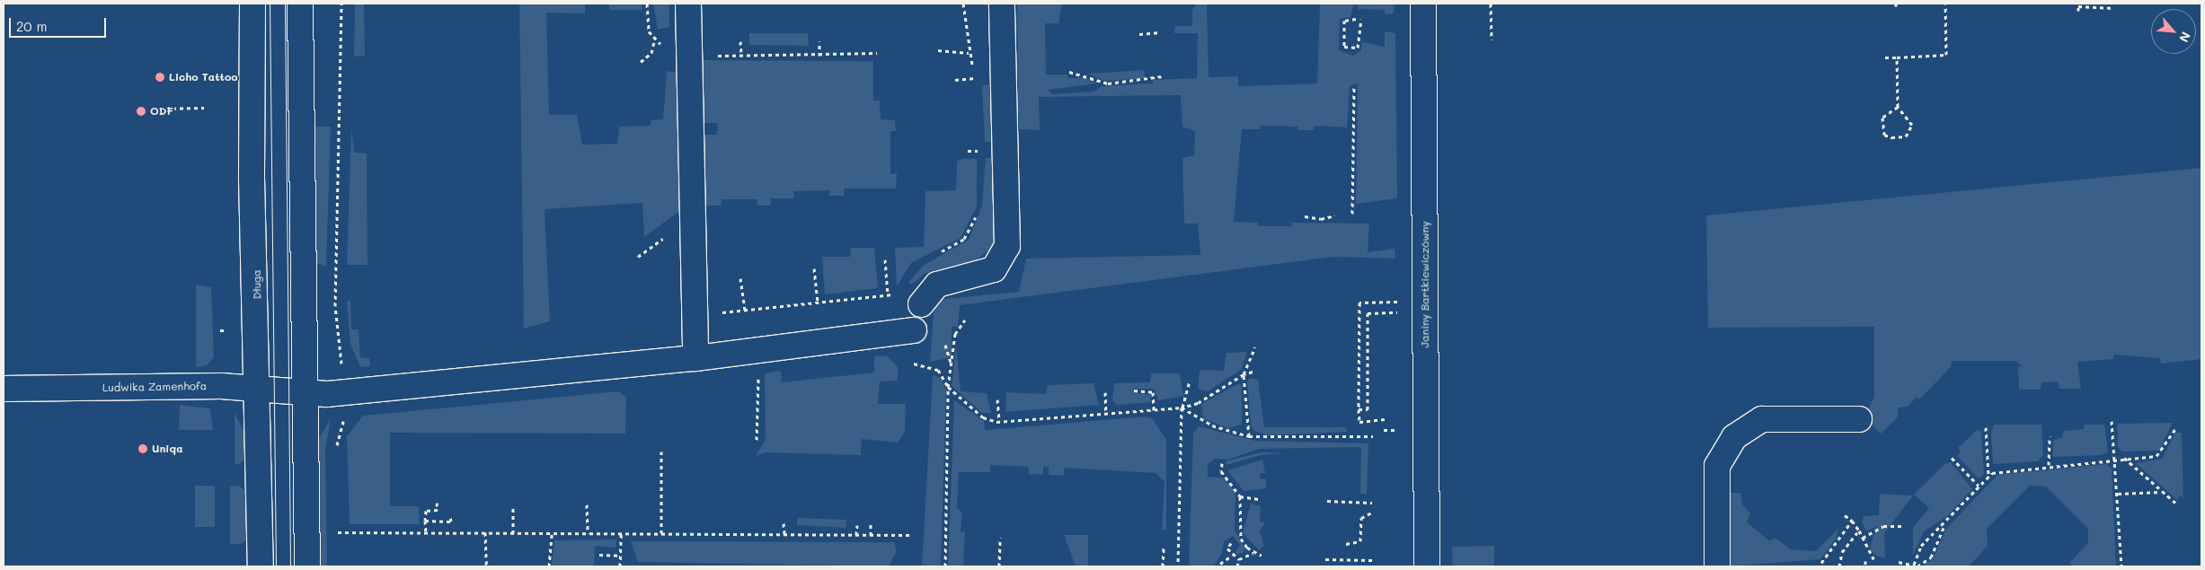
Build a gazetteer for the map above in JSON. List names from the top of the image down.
{
  "streets": {
    "street": ["Długa", "Janiny Bartkiewiczówny", "Ludwika Zamenhofa"]
  },
  "crossings": [
    ["Długa", "Ludwika Zamenhofa"]
  ],
  "places": ["Licho Tattoo", "ODF", "Uniqa"],
  "scale_bar": "20 m",
  "north": "bottom right"
}
